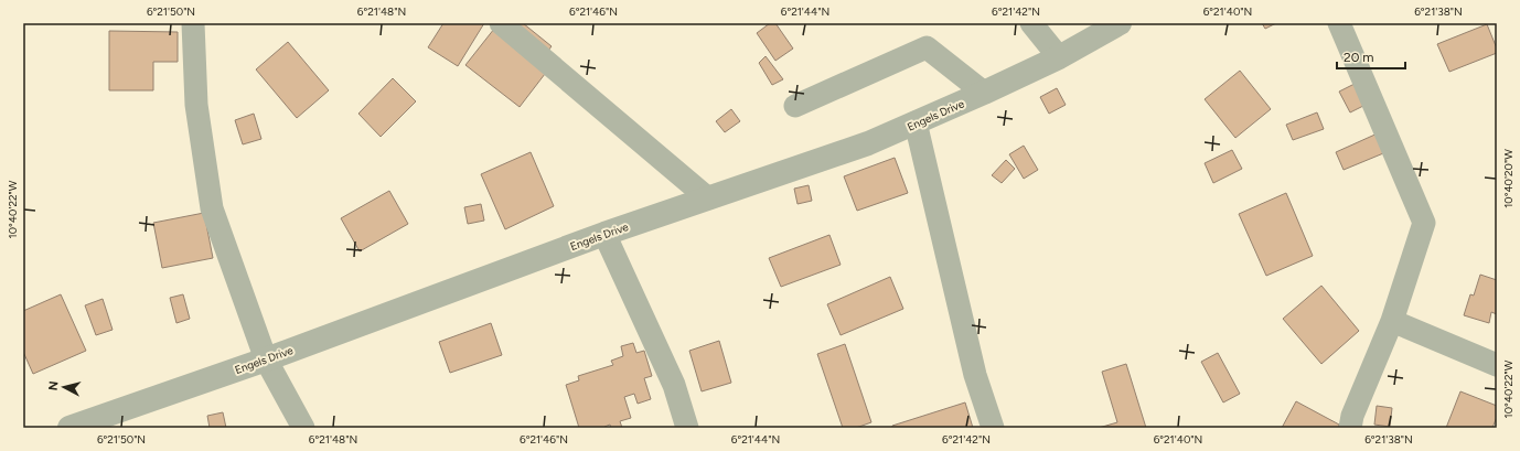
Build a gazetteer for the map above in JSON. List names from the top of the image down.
{
  "streets": {
    "street": ["Engels Drive"]
  },
  "scale_bar": "20 m",
  "north": "left",
  "coordinates": [
    "6°21'50\"N",
    "6°21'48\"N",
    "6°21'46\"N",
    "6°21'44\"N",
    "6°21'42\"N",
    "6°21'40\"N",
    "6°21'38\"N",
    "10°40'20\"W",
    "10°40'22\"W"
  ]
}
